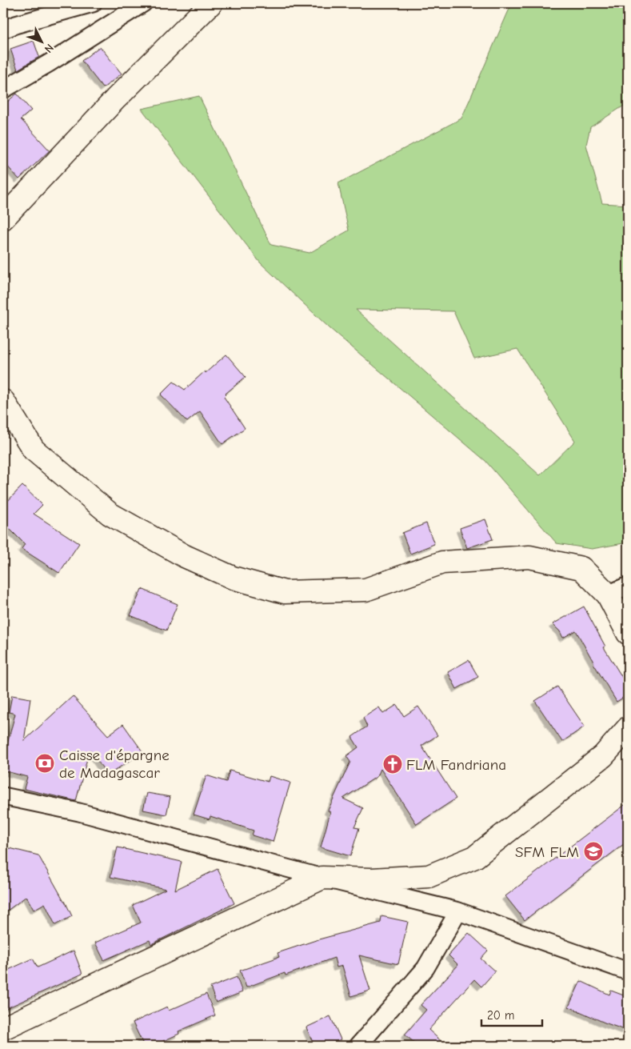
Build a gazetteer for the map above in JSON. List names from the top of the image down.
{
  "places": {
    "bank": ["Caisse d'épargne de Madagascar"],
    "church": ["FLM Fandriana"],
    "school or university": ["SFM FLM"]
  },
  "scale_bar": "20 m",
  "north": "bottom right"
}
